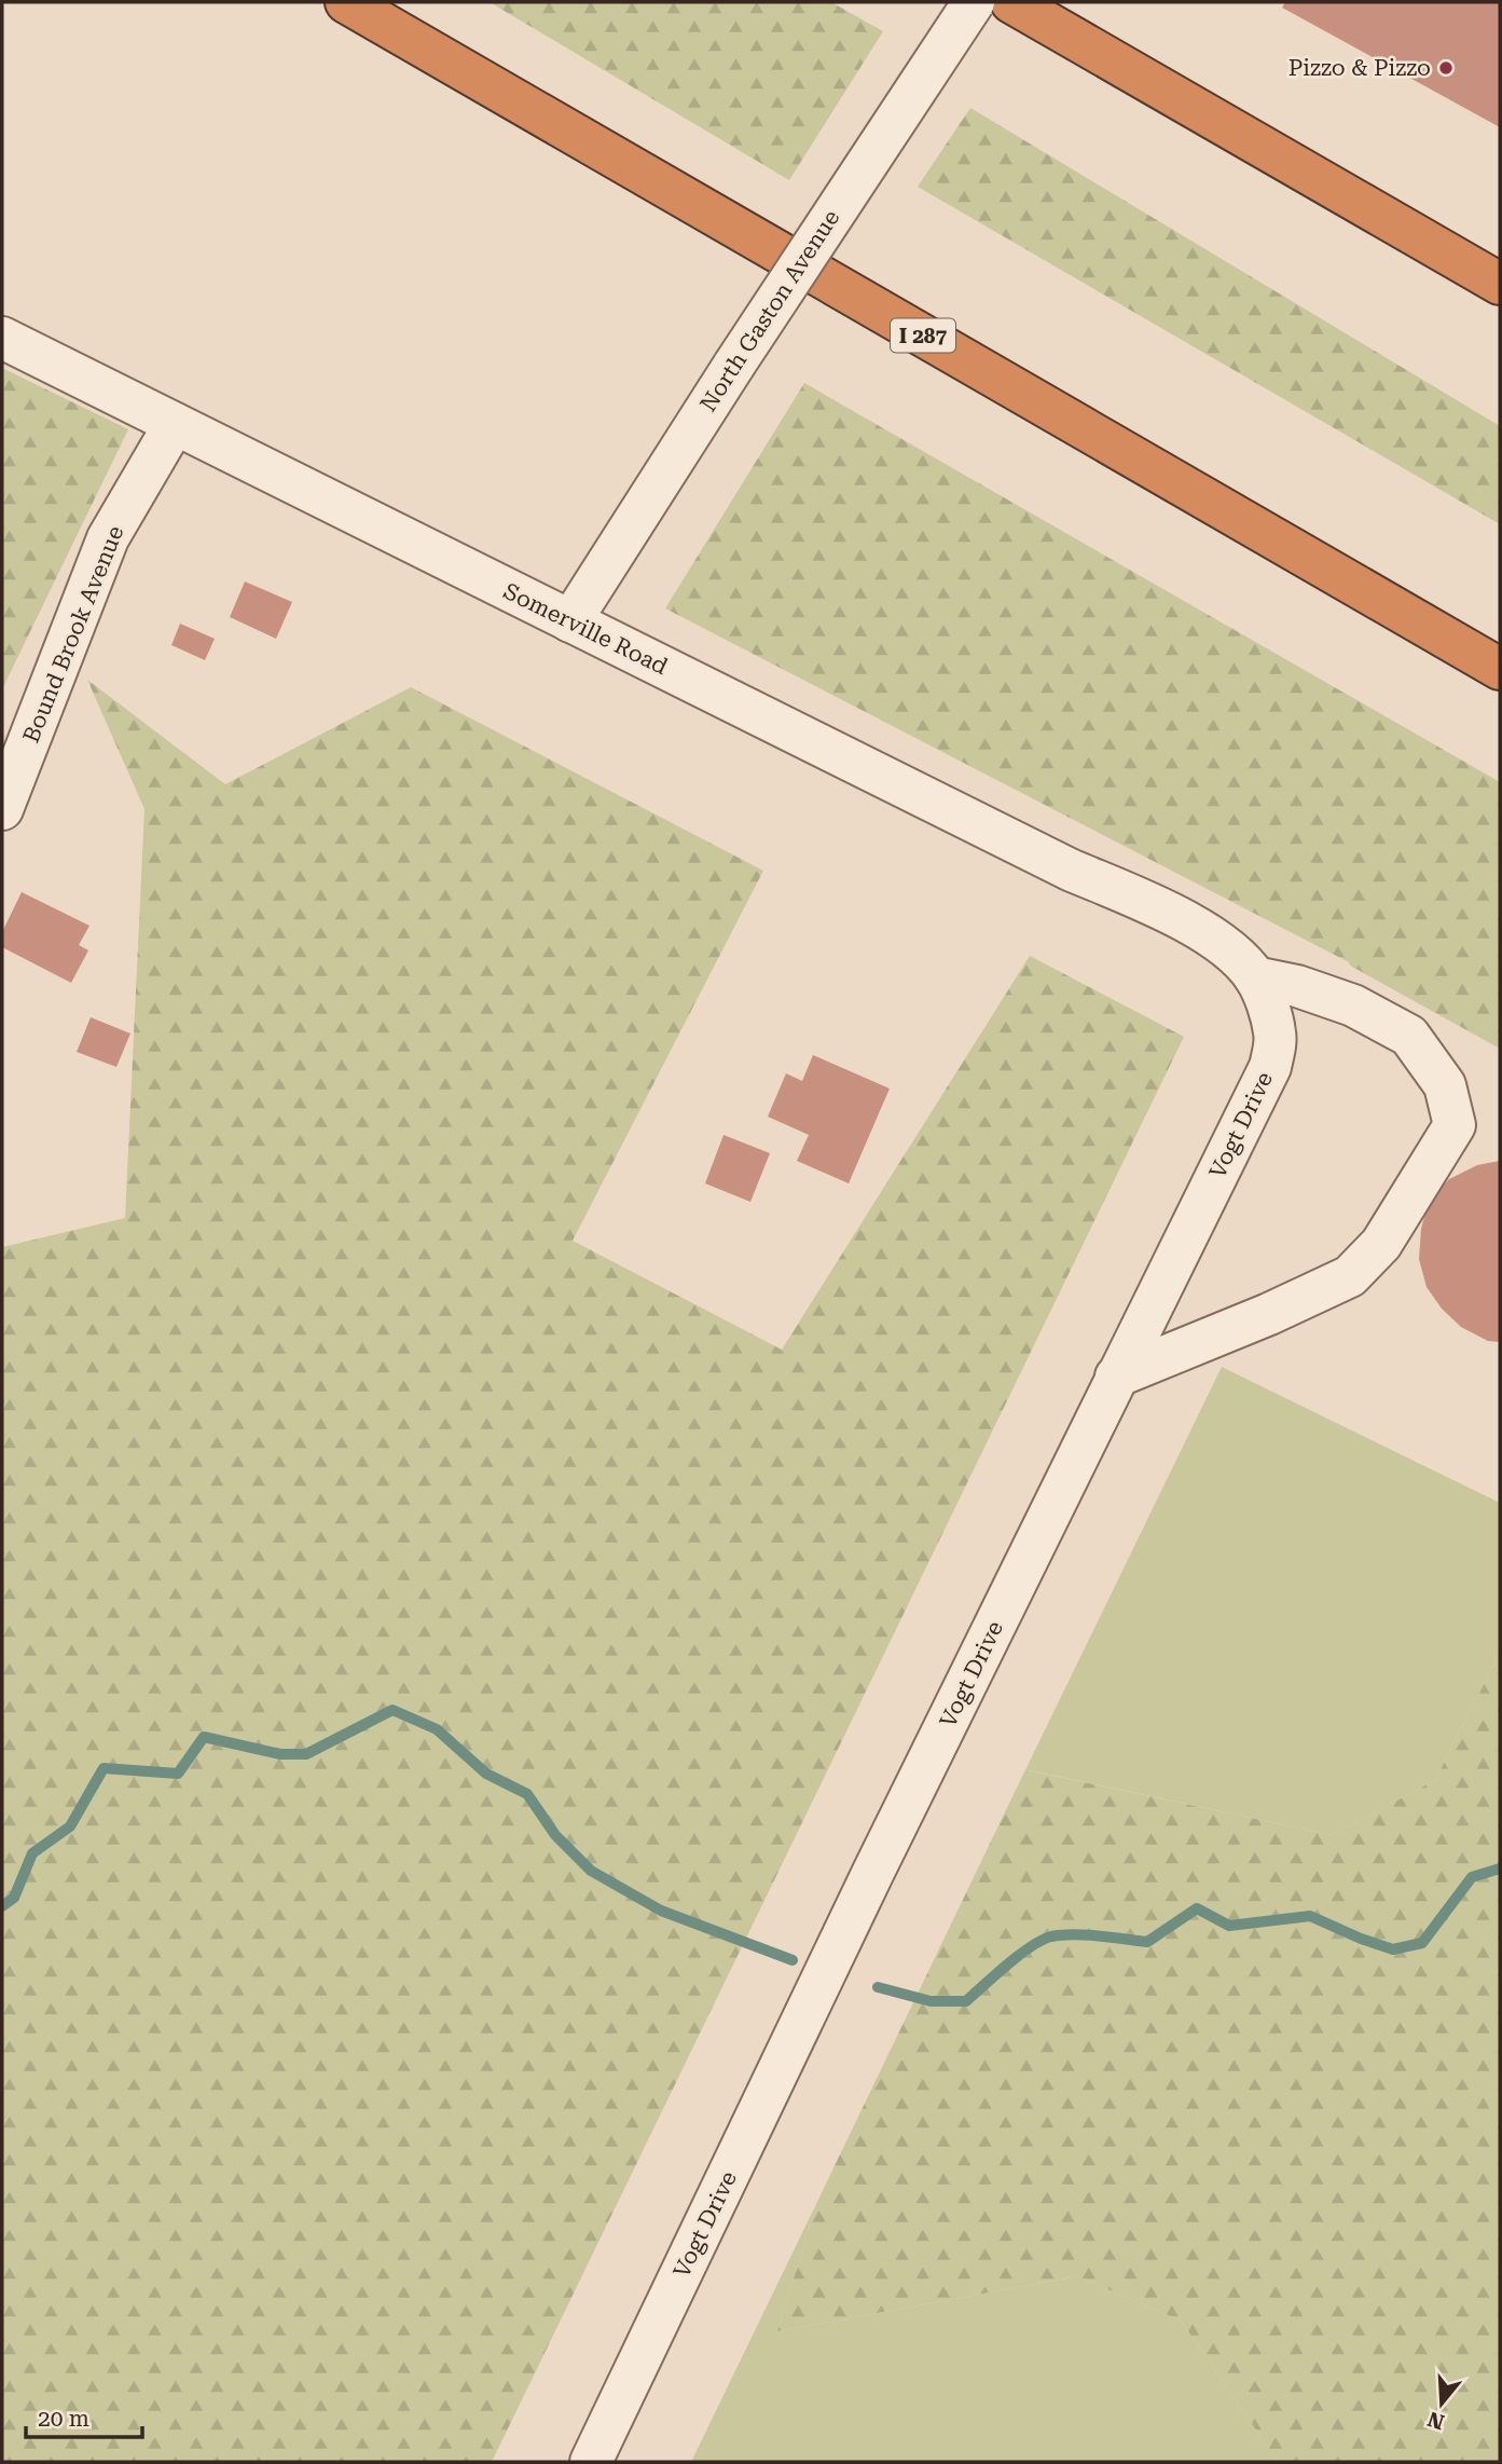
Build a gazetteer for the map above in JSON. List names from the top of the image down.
{
  "streets": {
    "highway": ["I 287"],
    "street": [
      "North Gaston Avenue",
      "Somerville Road",
      "Bound Brook Avenue",
      "Vogt Drive"
    ]
  },
  "crossings": [
    ["North Gaston Avenue", "Somerville Road"],
    ["Somerville Road", "Bound Brook Avenue"],
    ["Somerville Road", "Vogt Drive"]
  ],
  "places": ["Pizzo & Pizzo"],
  "scale_bar": "20 m",
  "north": "bottom"
}
